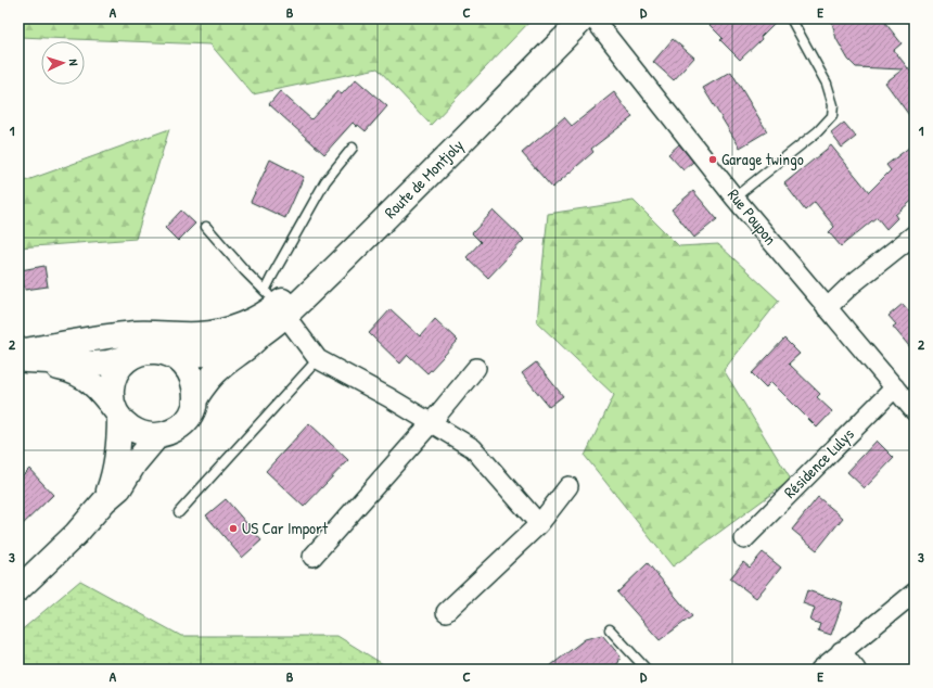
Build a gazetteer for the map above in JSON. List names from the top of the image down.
{
  "streets": {
    "main road": ["Route de Montjoly"],
    "street": ["Rue Poupon", "Résidence Lulys"]
  },
  "crossings": [
    ["Rue Poupon", "Résidence Lulys"]
  ],
  "places": ["Garage twingo", "US Car Import"],
  "north": "right",
  "grid": {
    "columns": [
      "A",
      "B",
      "C",
      "D",
      "E"
    ],
    "rows": ["1", "2", "3"]
  }
}
